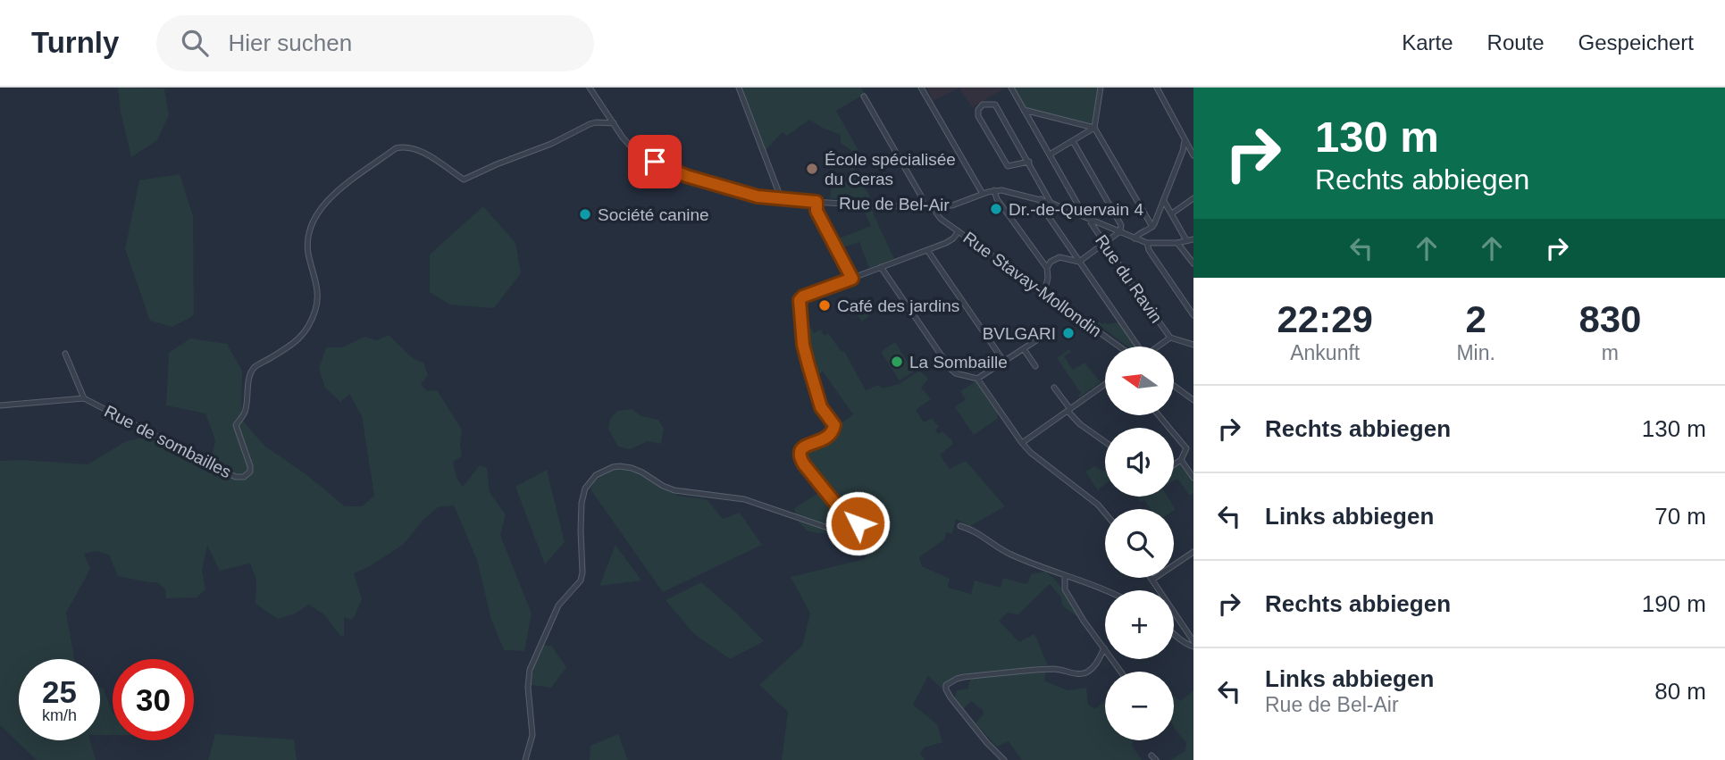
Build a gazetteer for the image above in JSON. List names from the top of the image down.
{
  "streets": {
    "street": [
      "Rue de Bel-Air",
      "Rue du Ravin",
      "Rue Stavay-Mollondin",
      "Rue de sombailles"
    ]
  },
  "crossings": [
    ["Rue de Bel-Air", "Rue du Ravin"],
    ["Rue de Bel-Air", "Rue Stavay-Mollondin"]
  ],
  "places": [
    "École spécialisée du Ceras",
    "Dr.-de-Quervain 4",
    "Société canine",
    "Café des jardins",
    "BVLGARI",
    "La Sombaille"
  ],
  "north": "left",
  "page": {
    "header": "Turnly",
    "search": "Hier suchen",
    "nav": ["Karte", "Route", "Gespeichert"],
    "turn": ["130 m", "Rechts abbiegen"],
    "eta": [
      "22:29",
      "Ankunft",
      "2",
      "Min.",
      "830",
      "m"
    ],
    "map_buttons": ["+", "−"],
    "list": [
      {
        "name": "Rechts abbiegen",
        "value": "130 m"
      },
      {
        "name": "Links abbiegen",
        "value": "70 m"
      },
      {
        "name": "Rechts abbiegen",
        "value": "190 m"
      },
      {
        "name": "Links abbiegen",
        "note": "Rue de Bel-Air",
        "value": "80 m"
      }
    ],
    "speed": "25 km/h",
    "limit": "30"
  }
}
